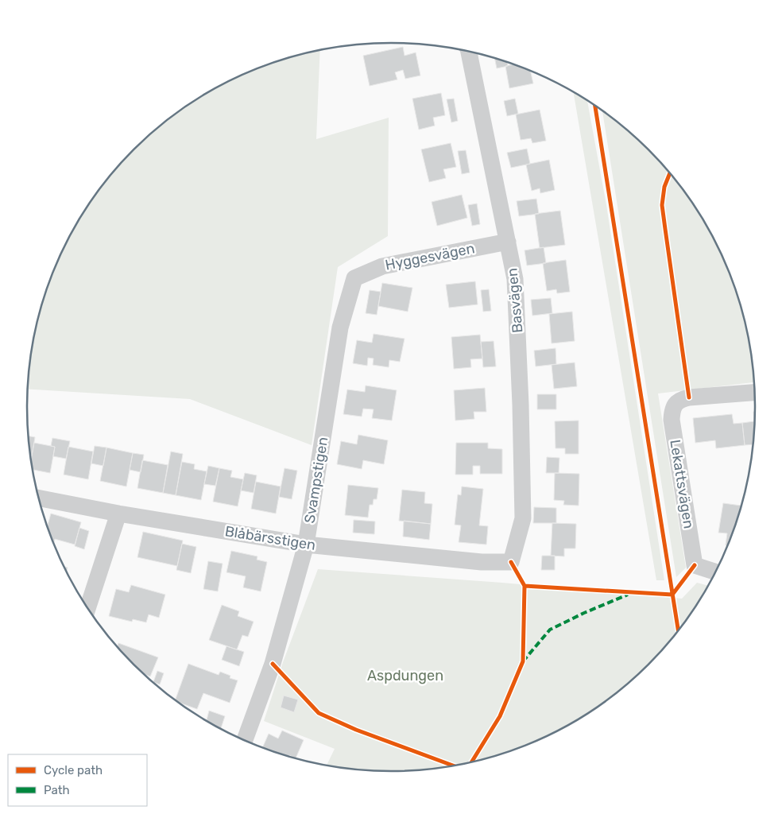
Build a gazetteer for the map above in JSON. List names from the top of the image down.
{
  "streets": {
    "street": [
      "Hyggesvägen",
      "Basvägen",
      "Svampstigen",
      "Lekattsvägen",
      "Blåbärsstigen"
    ]
  },
  "crossings": [
    ["Hyggesvägen", "Basvägen"],
    ["Hyggesvägen", "Svampstigen"],
    ["Basvägen", "Blåbärsstigen"],
    ["Svampstigen", "Blåbärsstigen"]
  ],
  "parks": ["Aspdungen"],
  "legend": ["Cycle path", "Path"]
}
